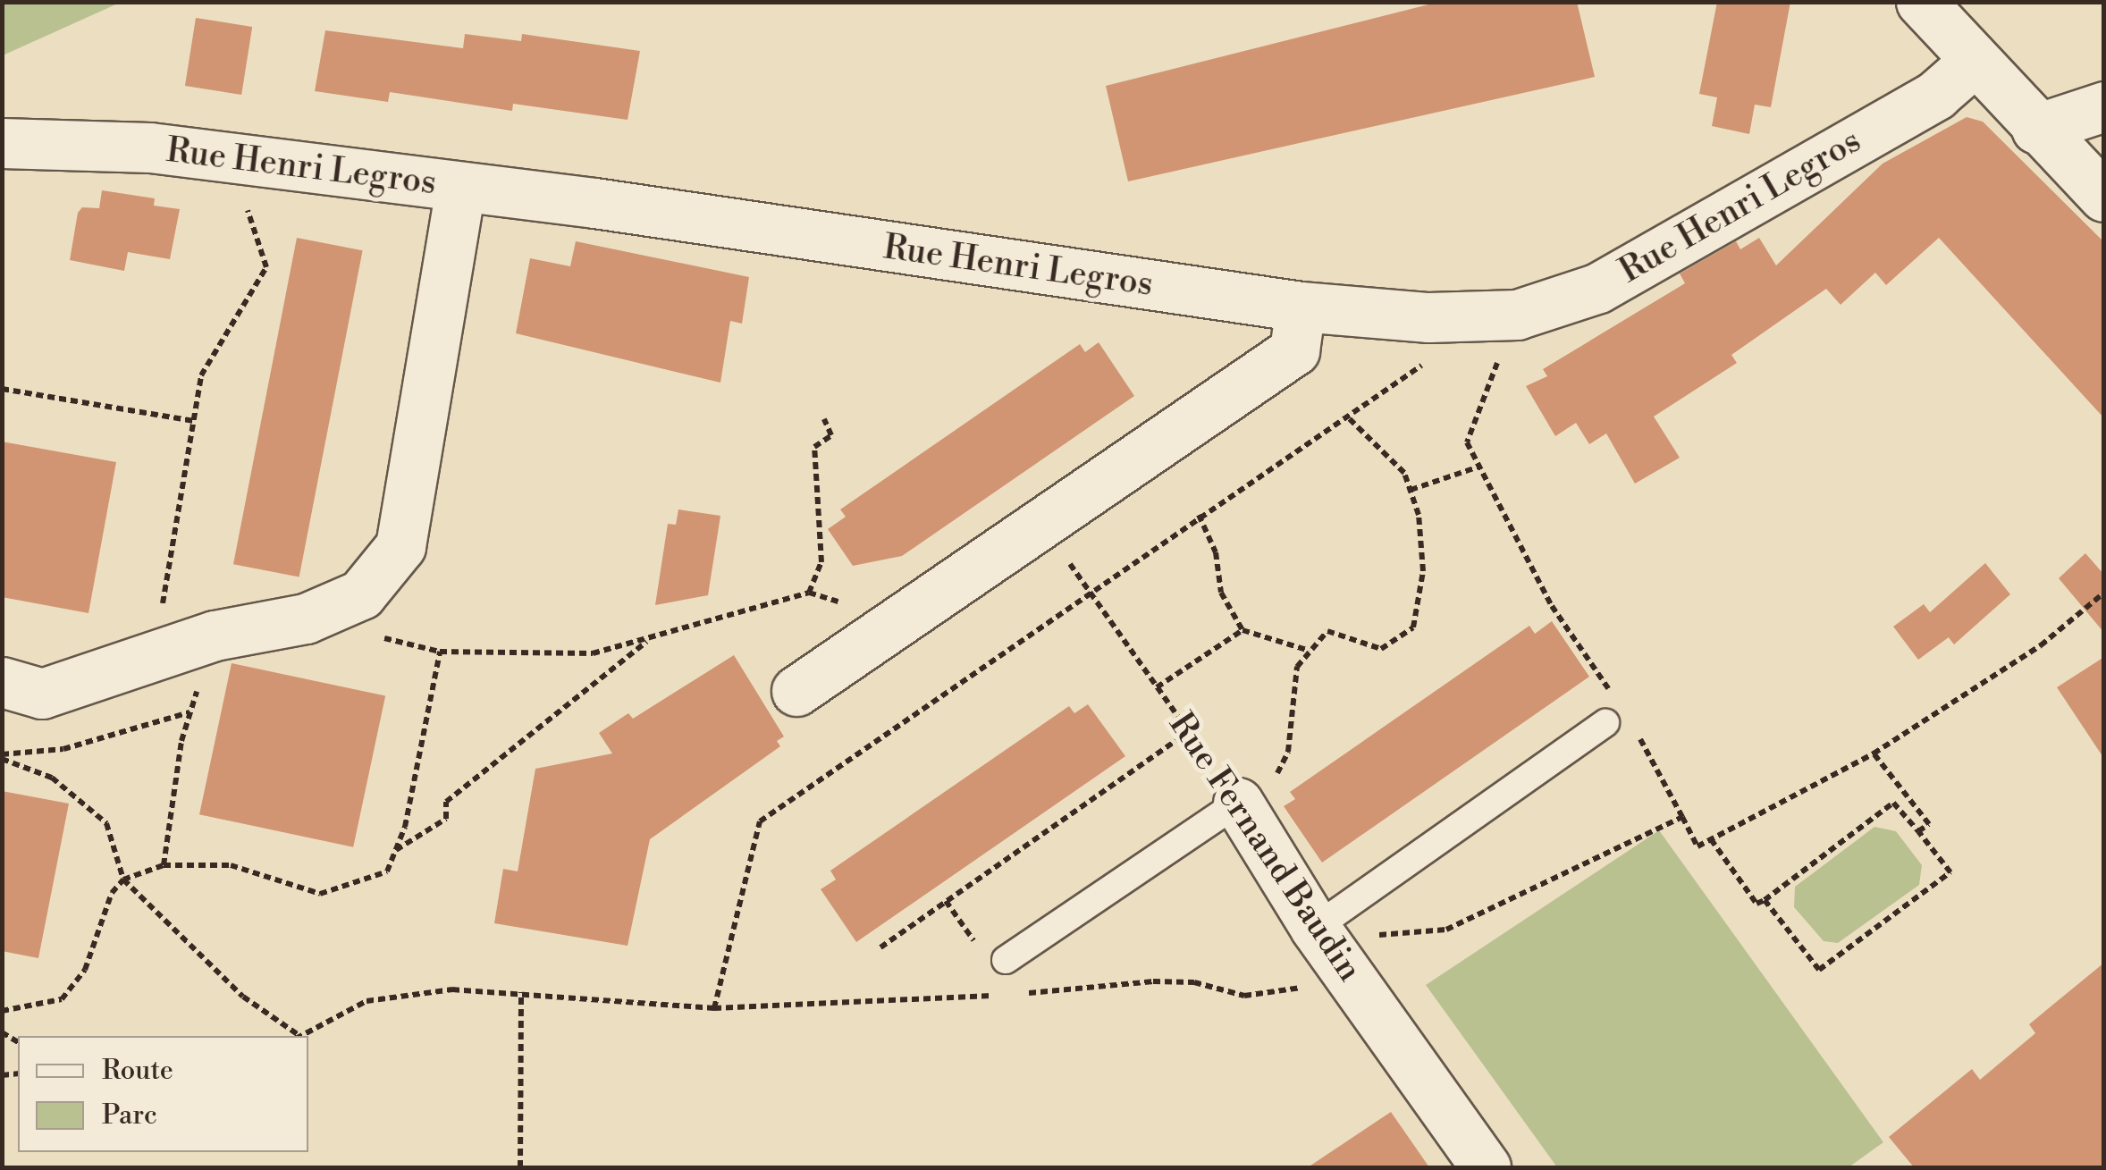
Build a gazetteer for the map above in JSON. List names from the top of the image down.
{
  "streets": {
    "street": ["Rue Henri Legros", "Rue Fernand Baudin"]
  },
  "legend": ["Route", "Parc"]
}
